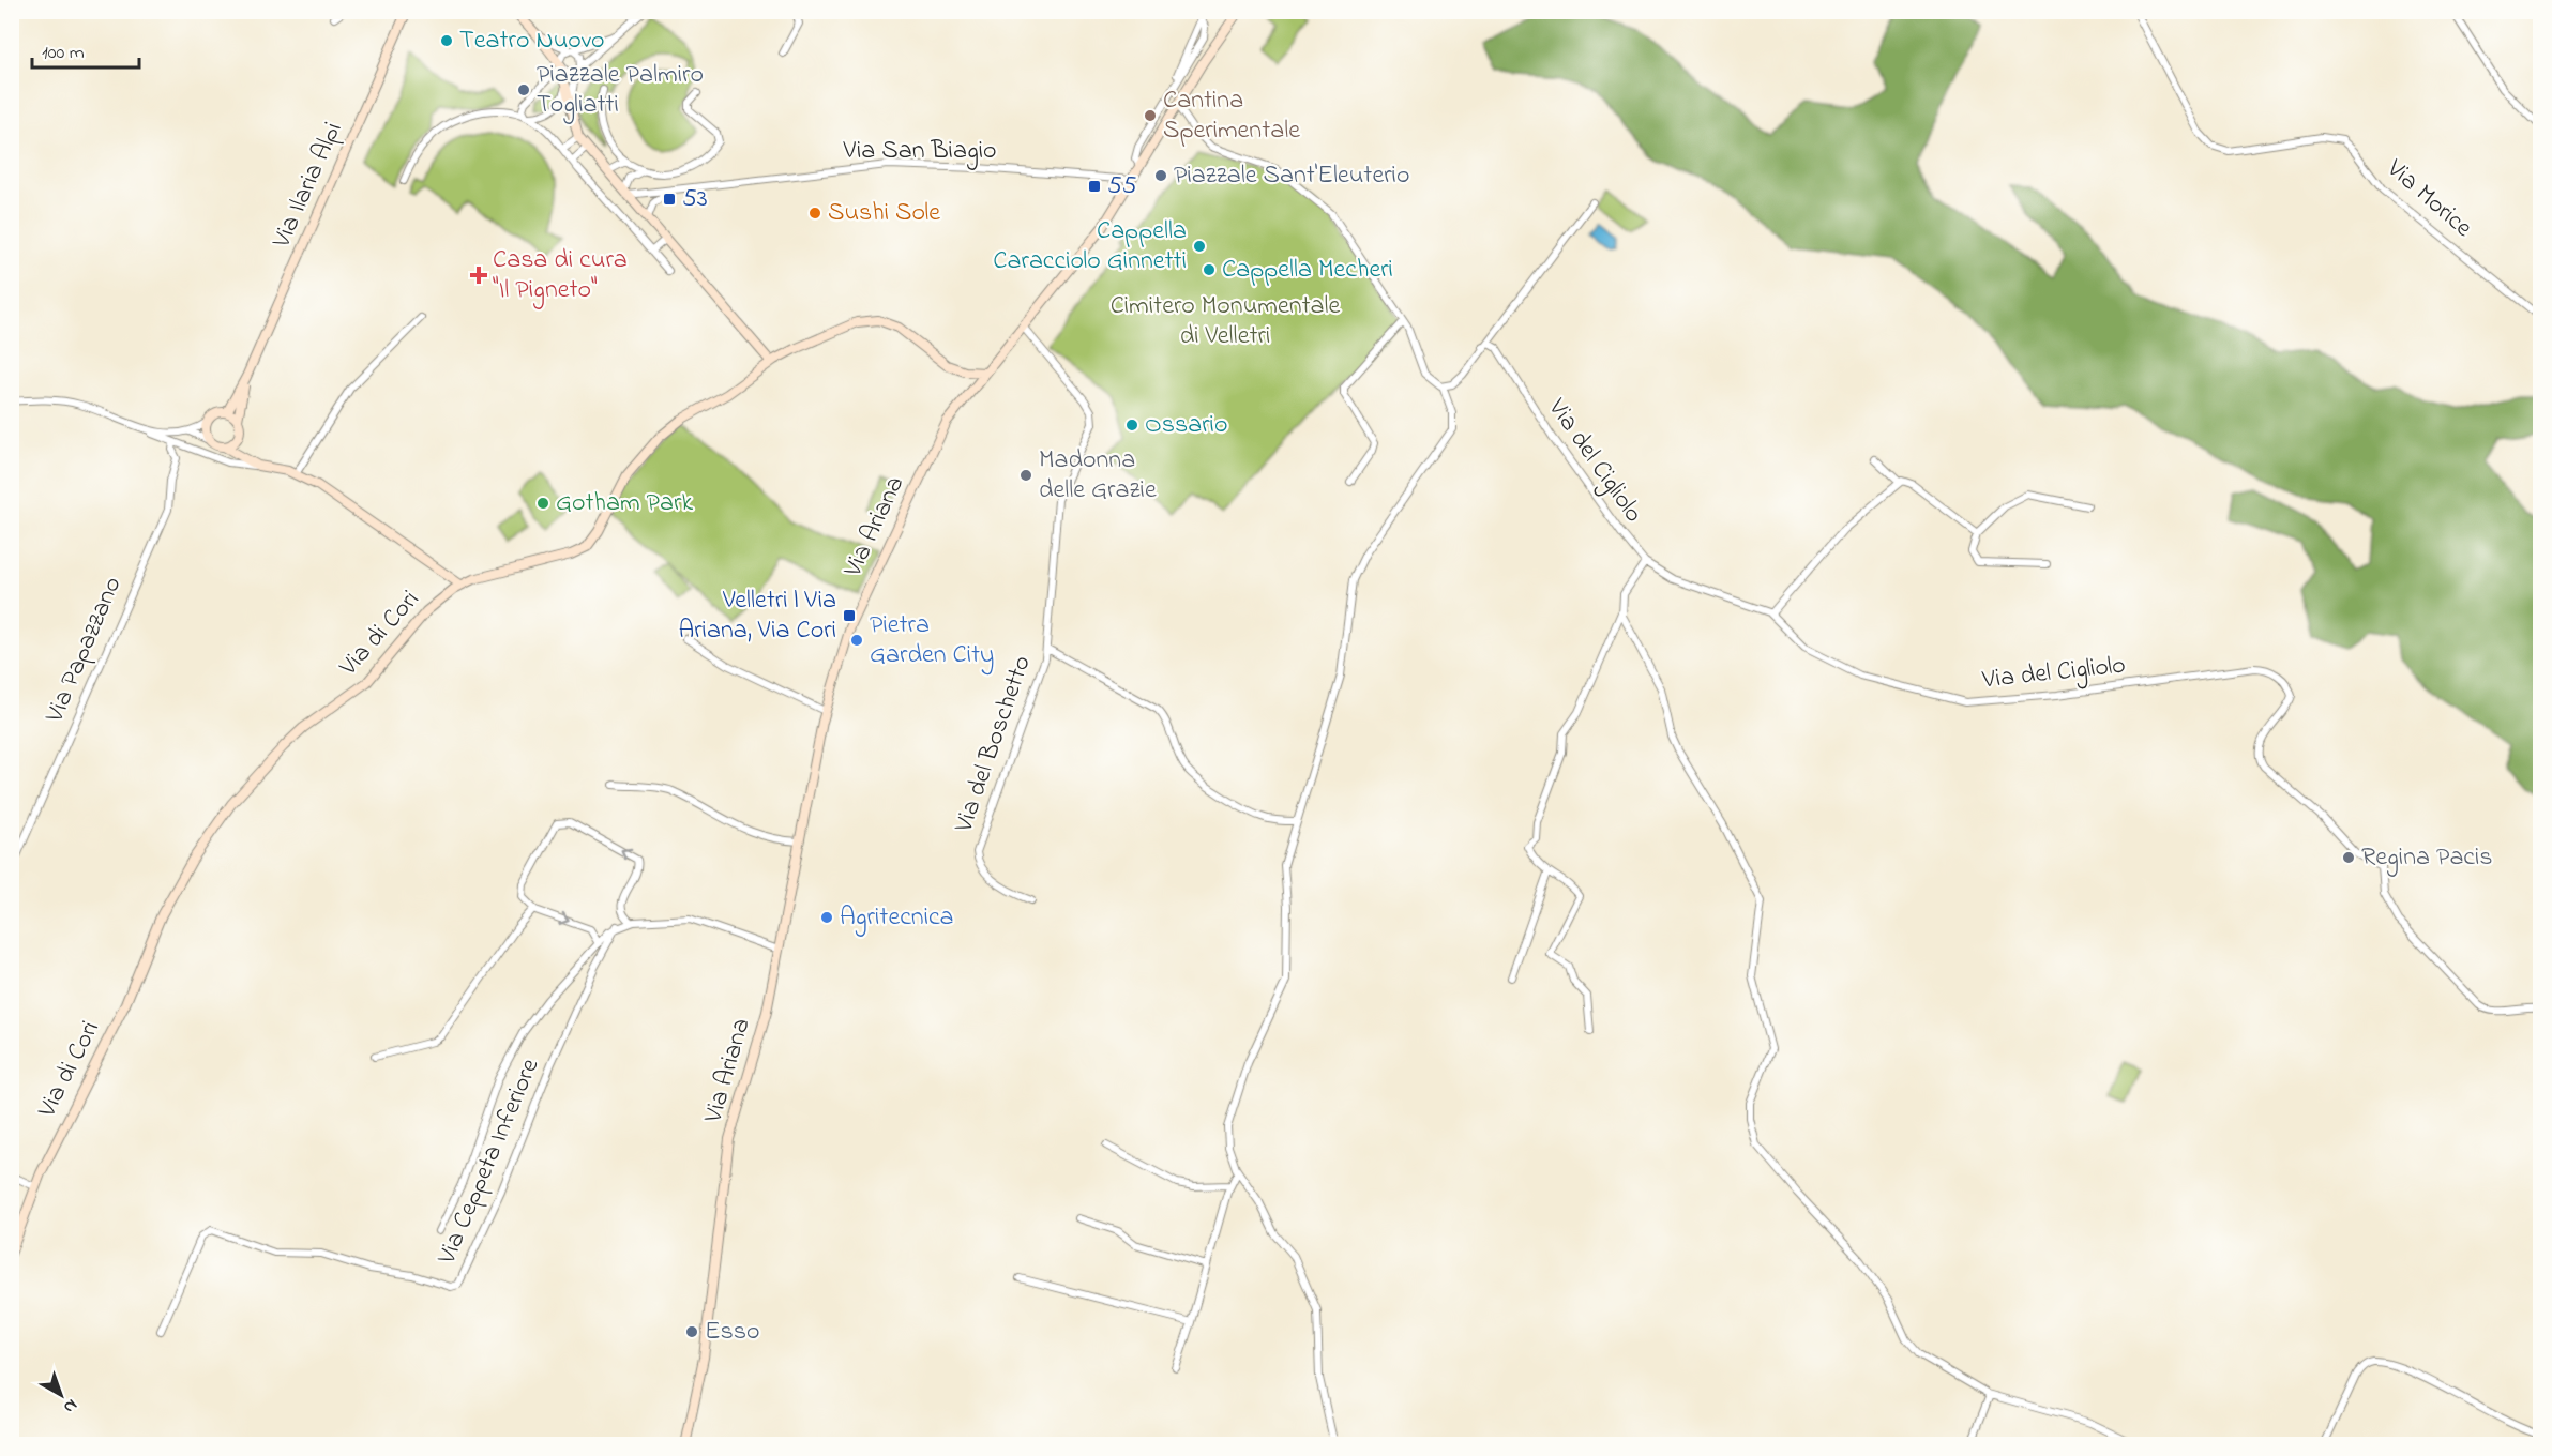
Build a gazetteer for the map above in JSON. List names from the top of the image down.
{
  "streets": {
    "main road": ["Via Ilaria Alpi", "Via Ariana", "Via di Cori"],
    "street": [
      "Via San Biagio",
      "Via Morice",
      "Via del Cigliolo",
      "Via Papazzano",
      "Via del Boschetto",
      "Via Ceppeta Inferiore"
    ]
  },
  "crossings": [
    ["Via San Biagio", "Via Ariana"],
    ["Via Ariana", "Via di Cori"],
    ["Via Ariana", "Via del Boschetto"],
    ["Via Ariana", "Via Ceppeta Inferiore"]
  ],
  "parks": ["Cimitero Monumentale di Velletri"],
  "places": {
    "other": [
      "Teatro Nuovo",
      "Piazzale Palmiro Togliatti",
      "Cantina Sperimentale",
      "Piazzale Sant'Eleuterio",
      "Sushi Sole",
      "Cappella Caracciolo Ginnetti",
      "Cappella Mecheri",
      "Ossario",
      "Madonna delle Grazie",
      "Gotham Park",
      "Pietra Garden City",
      "Regina Pacis",
      "Agritecnica",
      "Esso"
    ],
    "transit": ["55", "53", "Velletri | Via Ariana, Via Cori"],
    "health": ["Casa di cura \"Il Pigneto\""]
  },
  "scale_bar": "100 m",
  "north": "bottom right"
}
